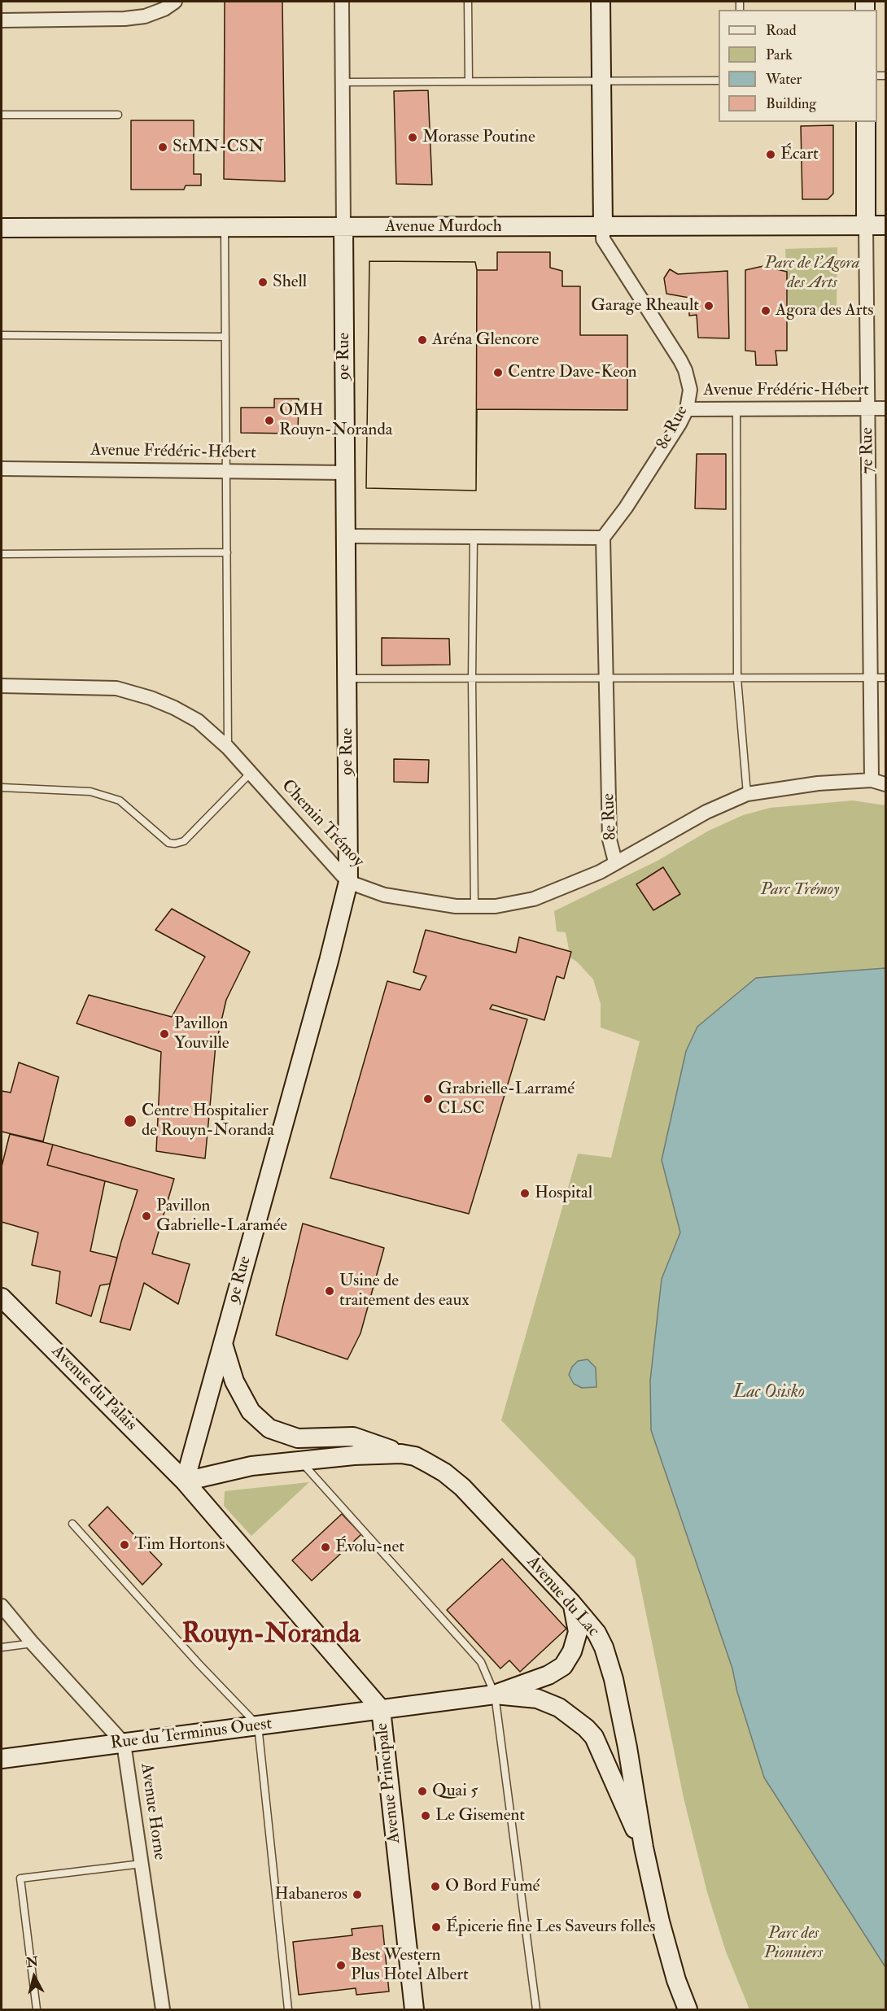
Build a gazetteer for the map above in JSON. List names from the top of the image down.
{
  "streets": {
    "street": [
      "Avenue Murdoch",
      "9e Rue",
      "Avenue Frédéric-Hébert",
      "8e Rue",
      "7e Rue",
      "Chemin Trémoy",
      "Avenue du Palais",
      "Avenue du Lac",
      "Rue du Terminus Ouest",
      "Avenue Principale",
      "Avenue Horne"
    ]
  },
  "crossings": [
    ["Avenue Murdoch", "9e Rue"],
    ["Avenue Murdoch", "8e Rue"],
    ["Avenue Murdoch", "7e Rue"],
    ["9e Rue", "Avenue Frédéric-Hébert"],
    ["9e Rue", "Chemin Trémoy"],
    ["9e Rue", "Avenue du Palais"],
    ["9e Rue", "Avenue du Lac"],
    ["9e Rue", "Avenue Principale"],
    ["Avenue Frédéric-Hébert", "8e Rue"],
    ["Avenue Frédéric-Hébert", "7e Rue"],
    ["8e Rue", "Chemin Trémoy"],
    ["7e Rue", "Chemin Trémoy"],
    ["Avenue du Palais", "Avenue du Lac"],
    ["Avenue du Palais", "Avenue Principale"],
    ["Avenue du Lac", "Avenue Principale"],
    ["Rue du Terminus Ouest", "Avenue Principale"],
    ["Rue du Terminus Ouest", "Avenue Horne"]
  ],
  "districts": ["Rouyn-Noranda"],
  "water": ["Lac Osisko"],
  "parks": ["Parc de l'Agora des Arts", "Parc Trémoy", "Parc des Pionniers"],
  "places": [
    "Morasse Poutine",
    "StMN-CSN",
    "Écart",
    "Shell",
    "Garage Rheault",
    "Agora des Arts",
    "Aréna Glencore",
    "Centre Dave-Keon",
    "OMH Rouyn-Noranda",
    "Pavillon Youville",
    "Grabrielle-Larramé CLSC",
    "Centre Hospitalier de Rouyn-Noranda",
    "Hospital",
    "Pavillon Gabrielle-Laramée",
    "Usine de traitement des eaux",
    "Tim Hortons",
    "Évolu-net",
    "Quai 5",
    "Le Gisement",
    "O Bord Fumé",
    "Habaneros",
    "Épicerie fine Les Saveurs folles",
    "Best Western Plus Hotel Albert"
  ],
  "legend": [
    "Road",
    "Park",
    "Water",
    "Building"
  ],
  "north": "top"
}
